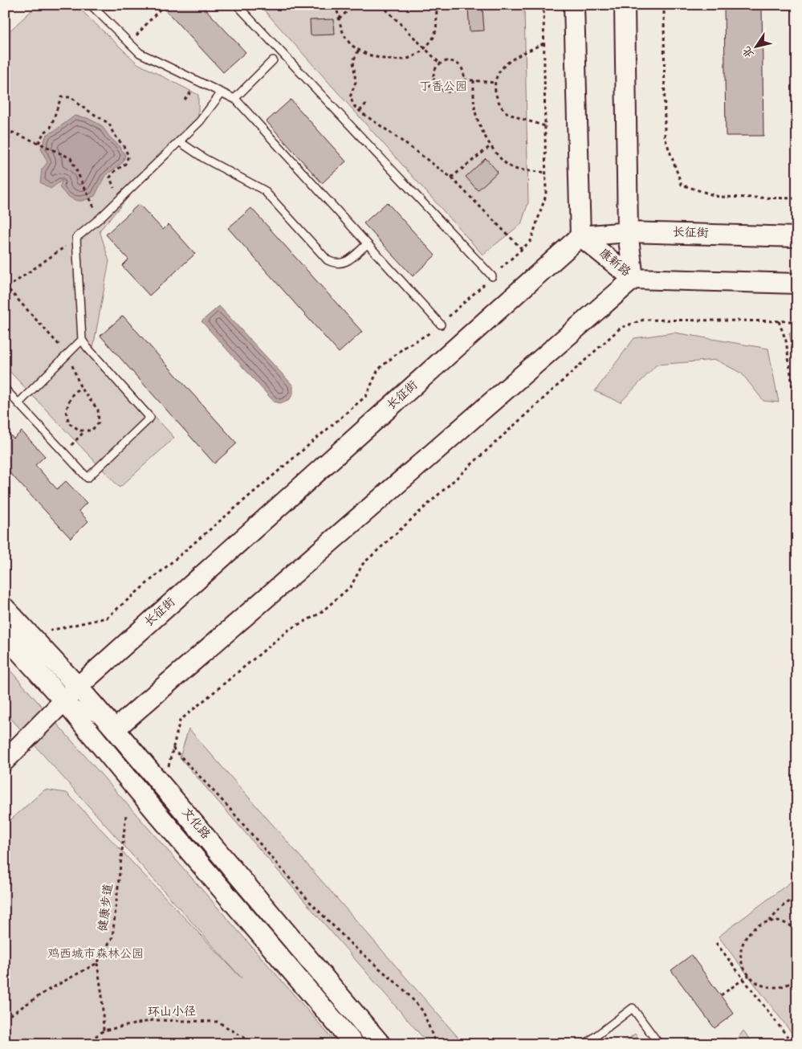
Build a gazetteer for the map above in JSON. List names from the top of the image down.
{
  "streets": {
    "main road": ["长征街", "康新路", "文化路"],
    "path": ["健康步道", "环山小径"]
  },
  "crossings": [
    ["长征街", "康新路"],
    ["长征街", "文化路"]
  ],
  "parks": ["丁香公园", "鸡西城市森林公园"],
  "north": "bottom left"
}
